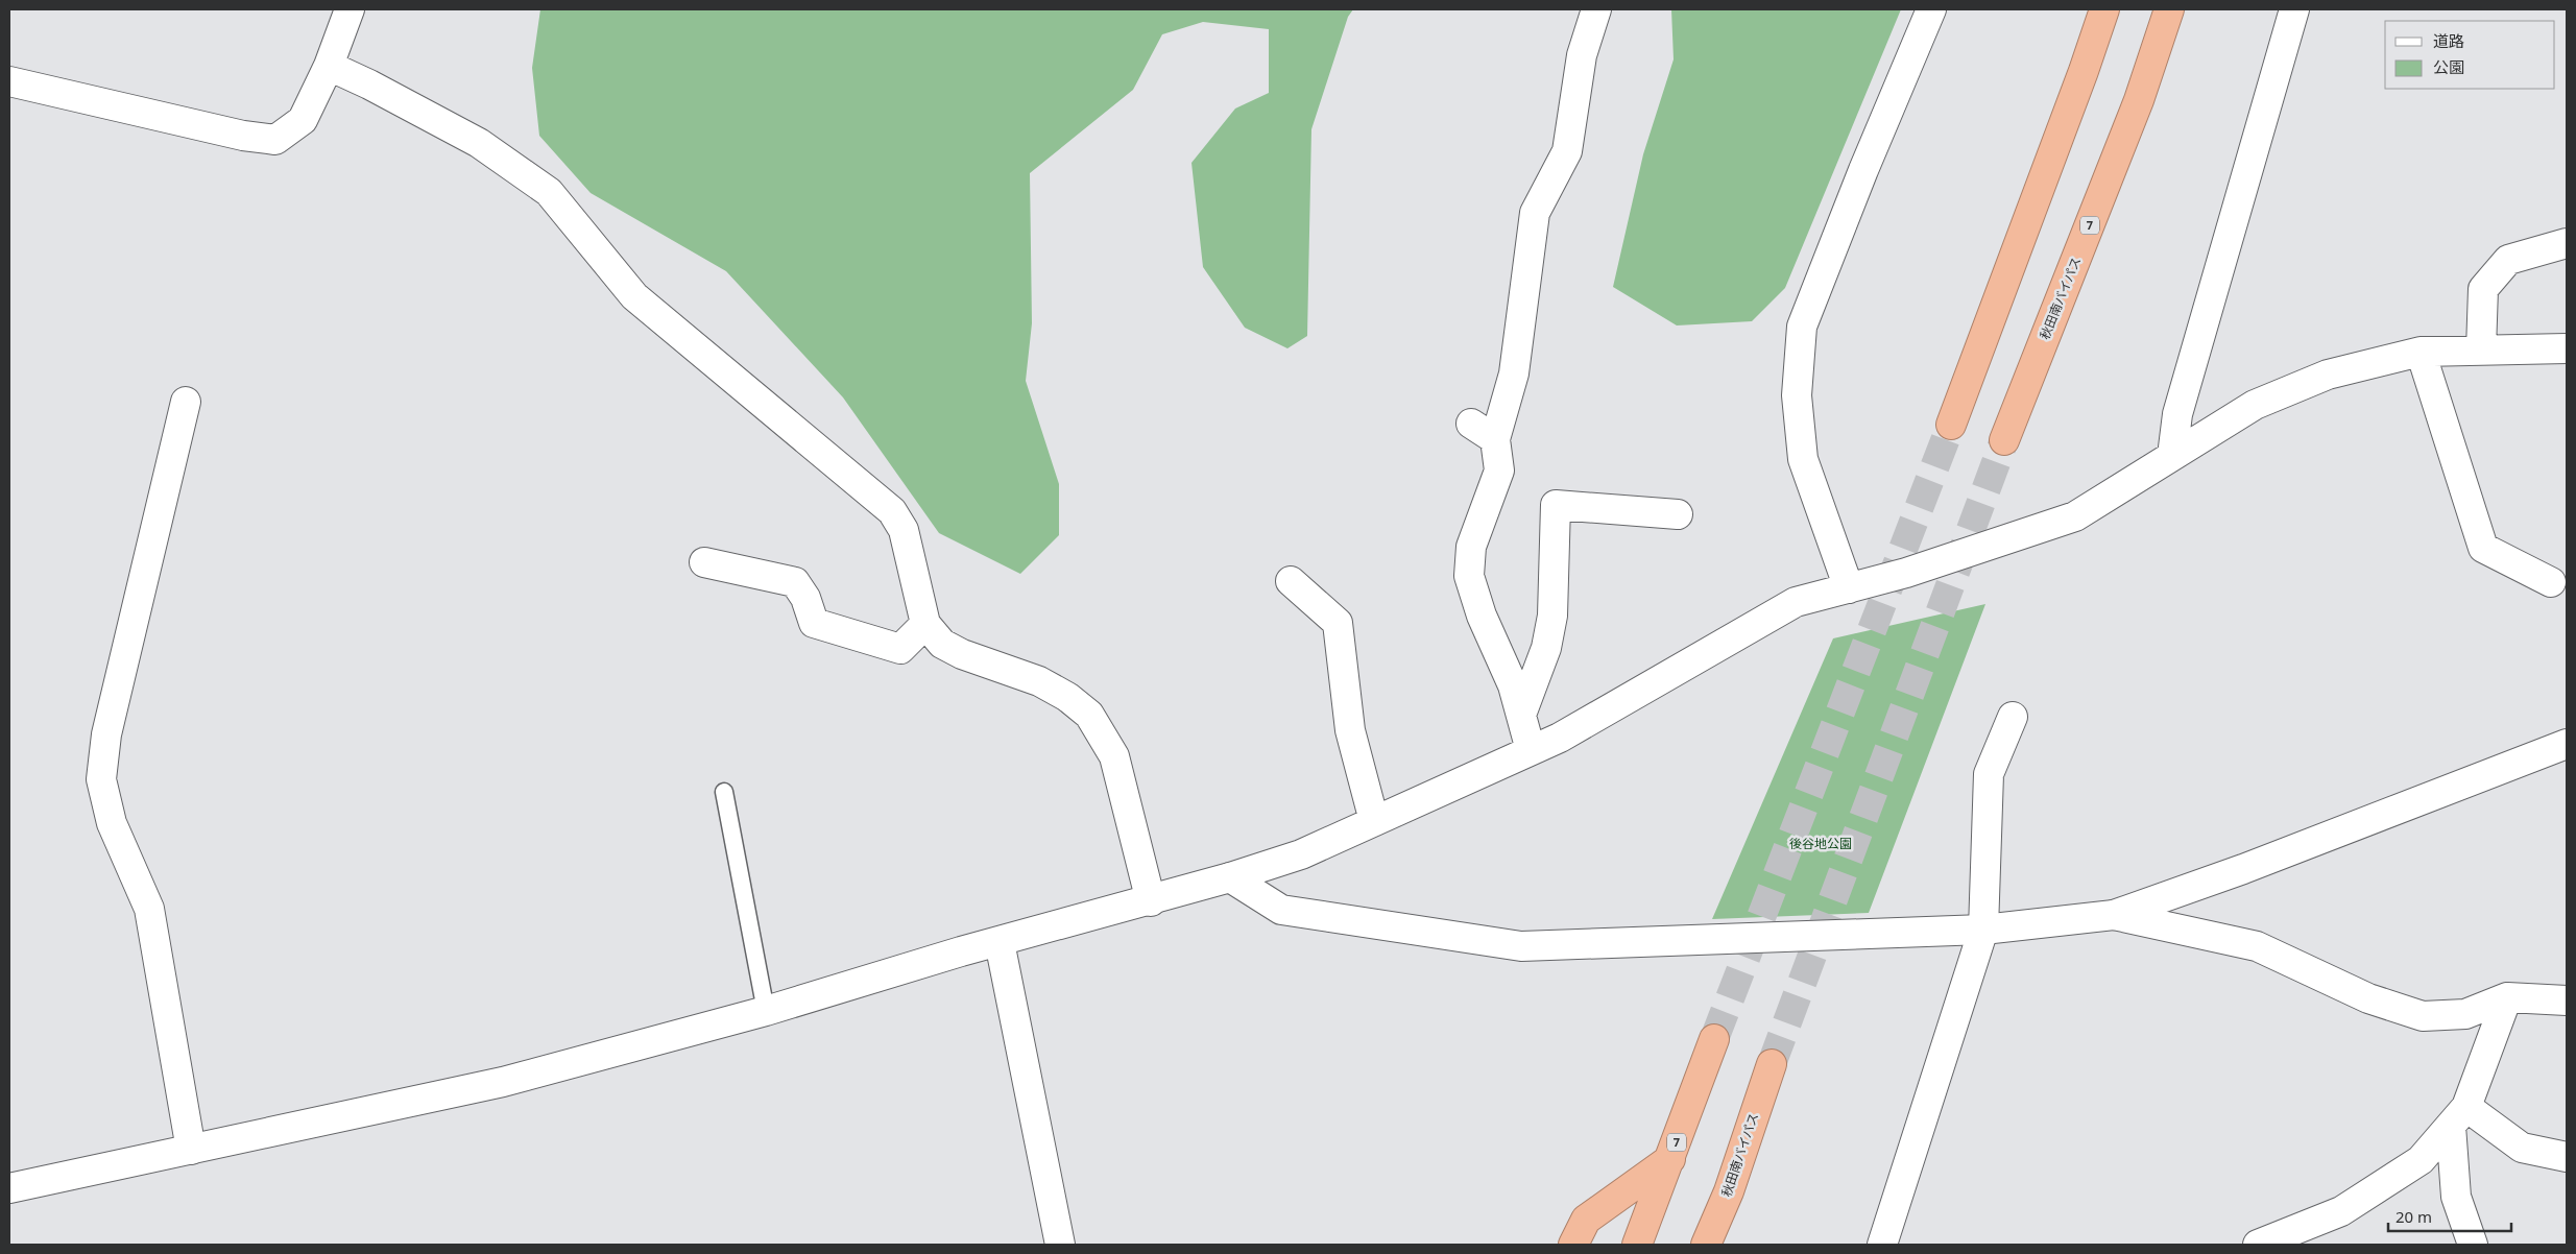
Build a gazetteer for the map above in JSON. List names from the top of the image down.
{
  "streets": {
    "highway": ["7", "秋田南バイパス"]
  },
  "parks": ["後谷地公園"],
  "legend": ["道路", "公園"],
  "scale_bar": "20 m"
}
